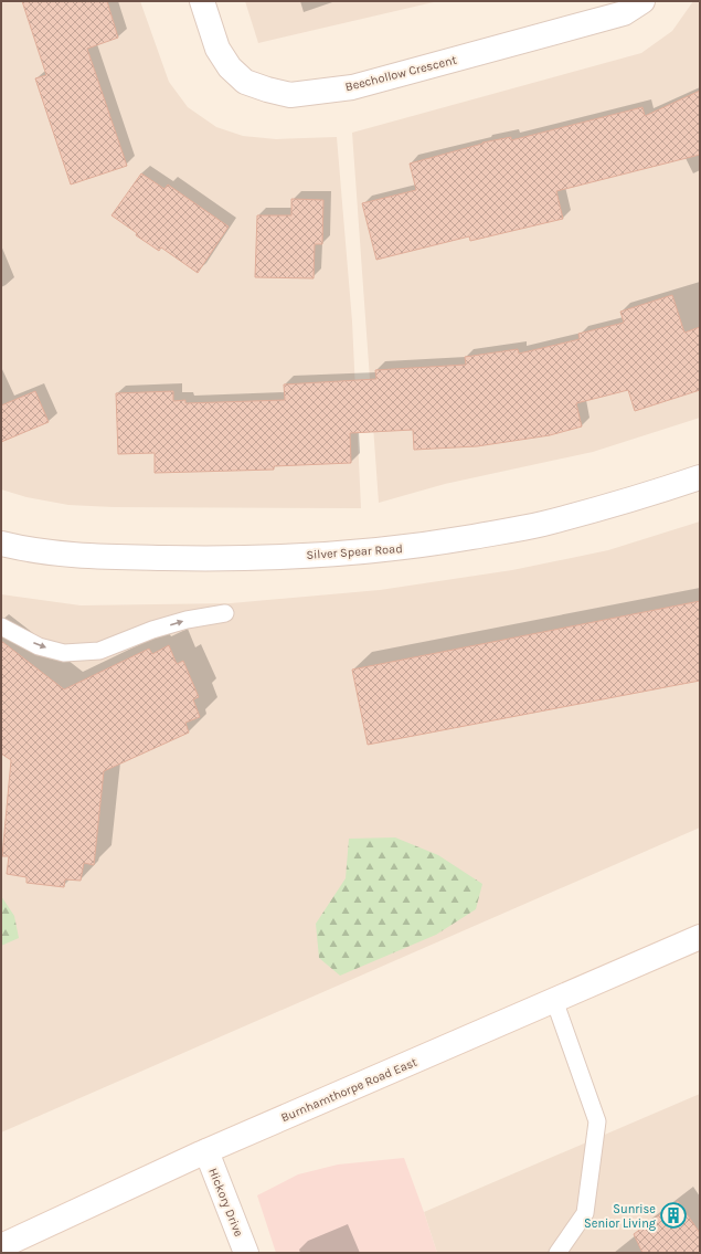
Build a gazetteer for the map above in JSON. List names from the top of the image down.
{
  "streets": {
    "street": [
      "Beechollow Crescent",
      "Silver Spear Road",
      "Burnhamthorpe Road East",
      "Hickory Drive"
    ]
  },
  "crossings": [
    ["Burnhamthorpe Road East", "Hickory Drive"]
  ],
  "places": {
    "building": ["Sunrise Senior Living"]
  }
}
